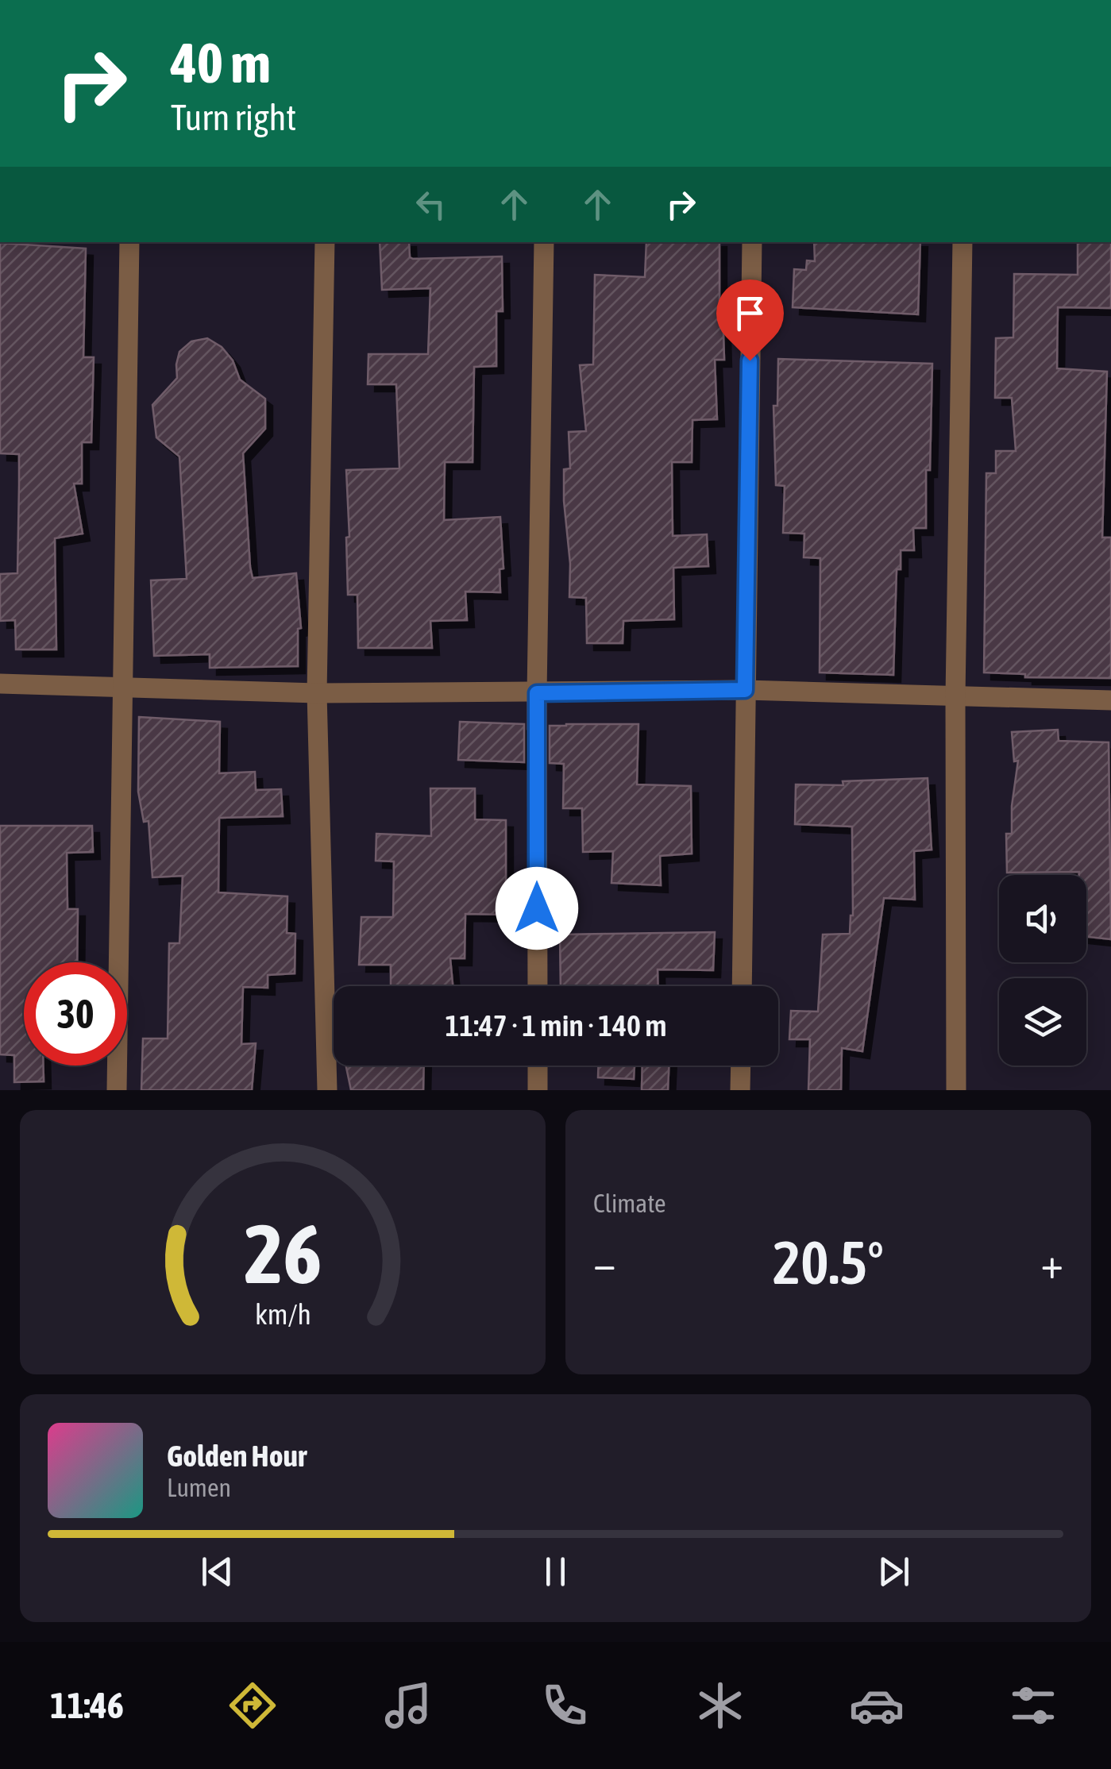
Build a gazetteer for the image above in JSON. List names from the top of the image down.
{
  "page": {
    "turn": ["40 m", "Turn right"],
    "limit": "30",
    "trip": "11:47 · 1 min · 140 m",
    "tile": "Climate",
    "heat": ["−", "20.5°", "+"],
    "song": ["Golden Hour", "Lumen"],
    "tabs": "11:46",
    "gauge": ["26", "km/h"]
  }
}
